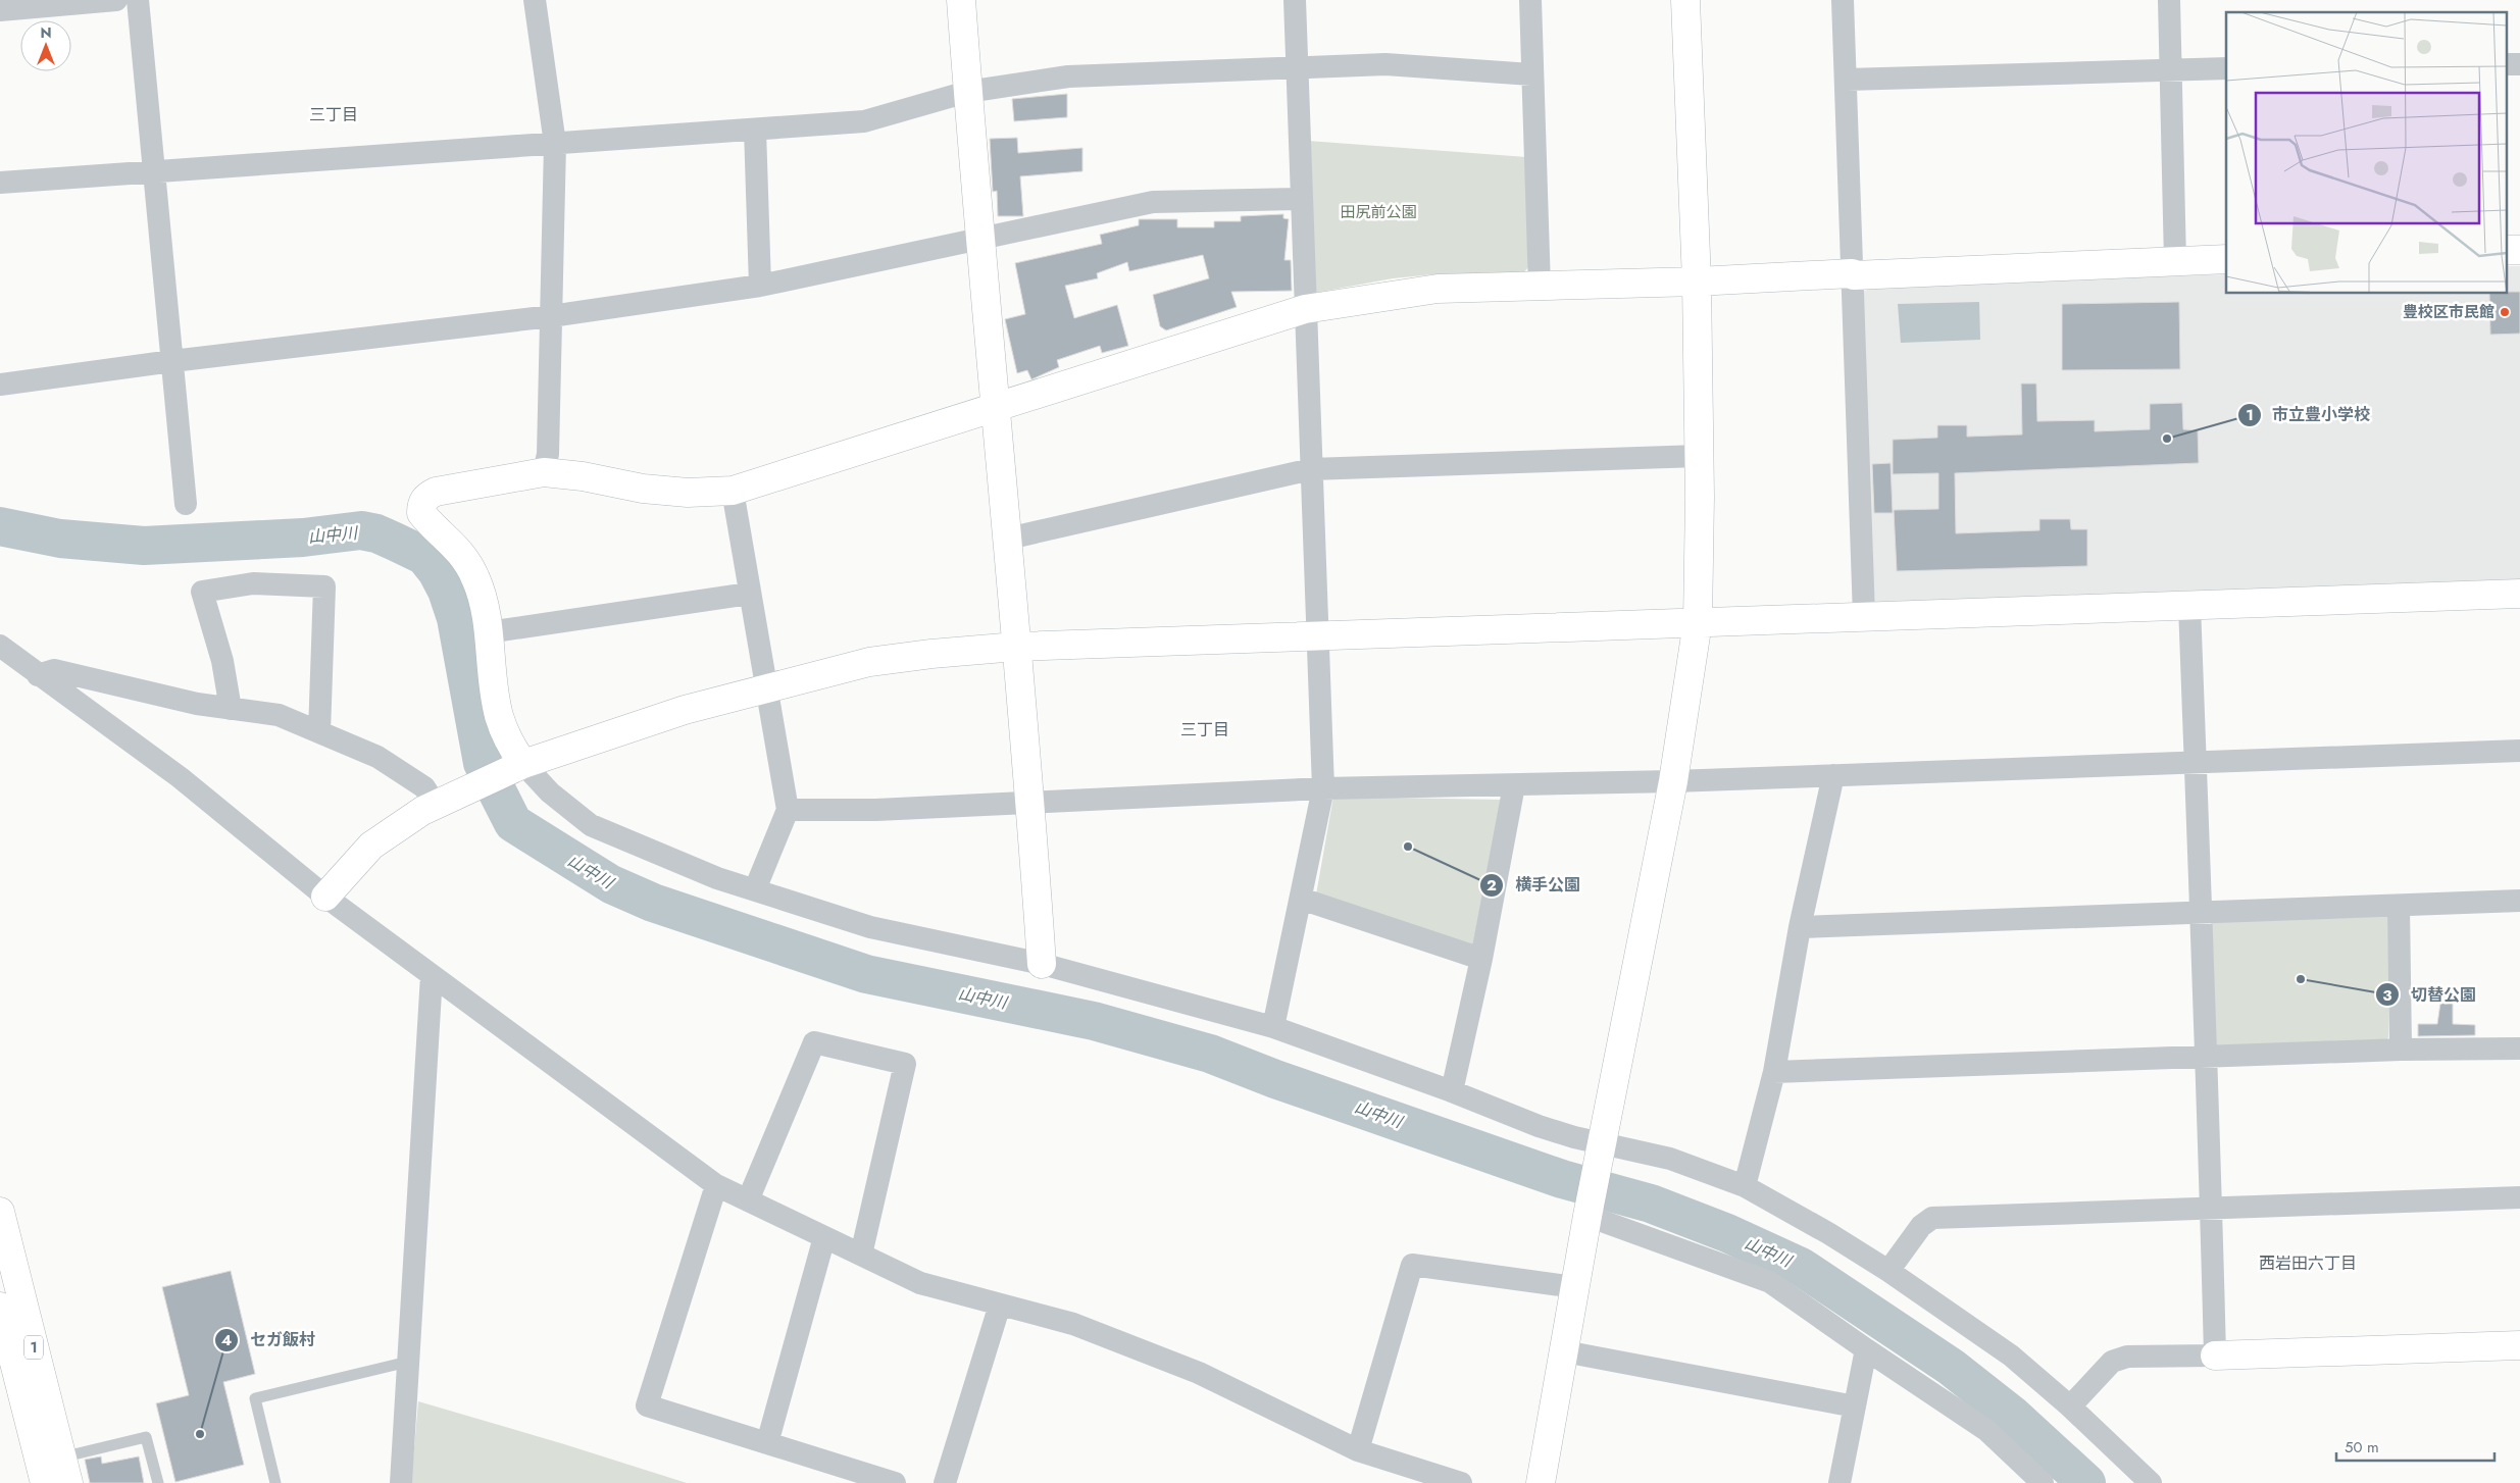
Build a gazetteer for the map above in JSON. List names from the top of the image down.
{
  "streets": {
    "main road": ["1"]
  },
  "districts": ["三丁目", "三丁目", "西岩田六丁目"],
  "water": ["山中川"],
  "parks": ["田尻前公園"],
  "places": [
    "豊校区市民館",
    "市立豊小学校",
    "横手公園",
    "切替公園",
    "セガ飯村"
  ],
  "scale_bar": "50 m",
  "north": "top"
}
